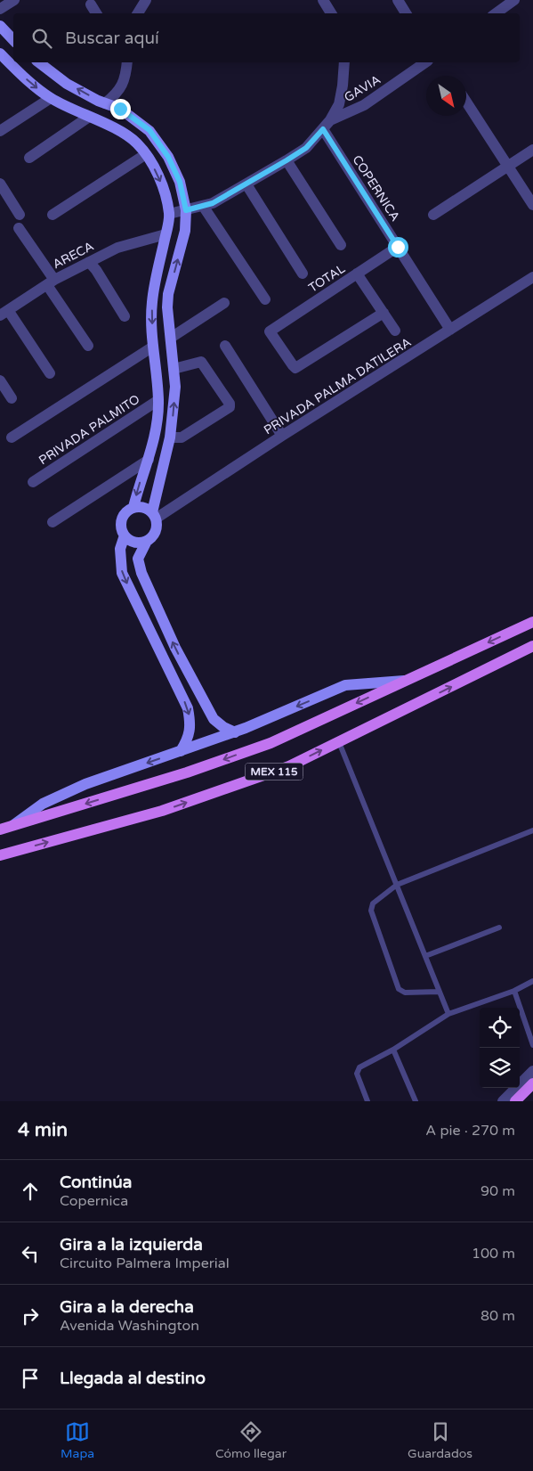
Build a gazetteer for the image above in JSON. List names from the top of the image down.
{
  "streets": {
    "main road": ["MEX 115"],
    "street": [
      "GAVIA",
      "COPERNICA",
      "ARECA",
      "TOTAL",
      "PRIVADA PALMA DATILERA",
      "PRIVADA PALMITO"
    ]
  },
  "crossings": [
    ["GAVIA", "COPERNICA"],
    ["COPERNICA", "TOTAL"],
    ["COPERNICA", "PRIVADA PALMA DATILERA"]
  ],
  "north": "bottom right",
  "page": {
    "search": "Buscar aquí",
    "heading": ["4 min", "A pie · 270 m"],
    "list": [
      ["Continúa", "Copernica", "90 m"],
      ["Gira a la izquierda", "Circuito Palmera Imperial", "100 m"],
      ["Gira a la derecha", "Avenida Washington", "80 m"],
      "Llegada al destino"
    ],
    "nav": ["Mapa", "Cómo llegar", "Guardados"]
  }
}
